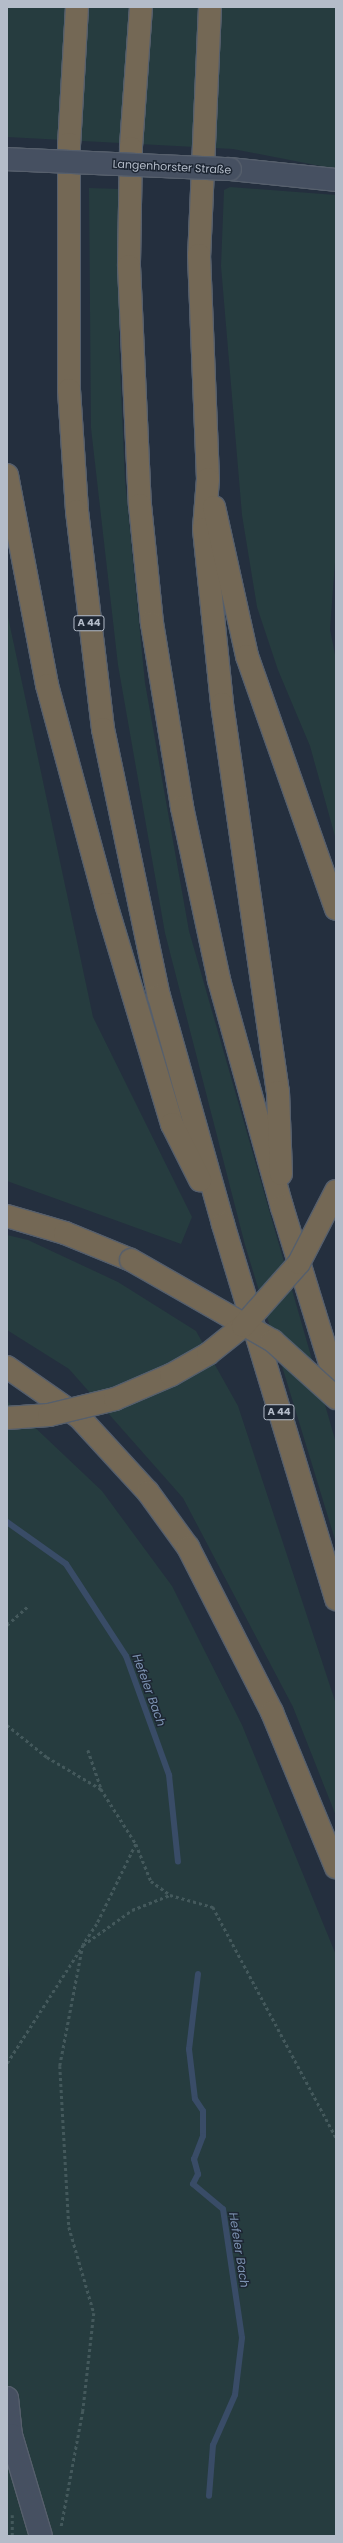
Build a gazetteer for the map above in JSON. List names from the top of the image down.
{
  "streets": {
    "highway": ["A 44"],
    "street": ["Langenhorster Straße"]
  },
  "water": ["Hefeler Bach"]
}
